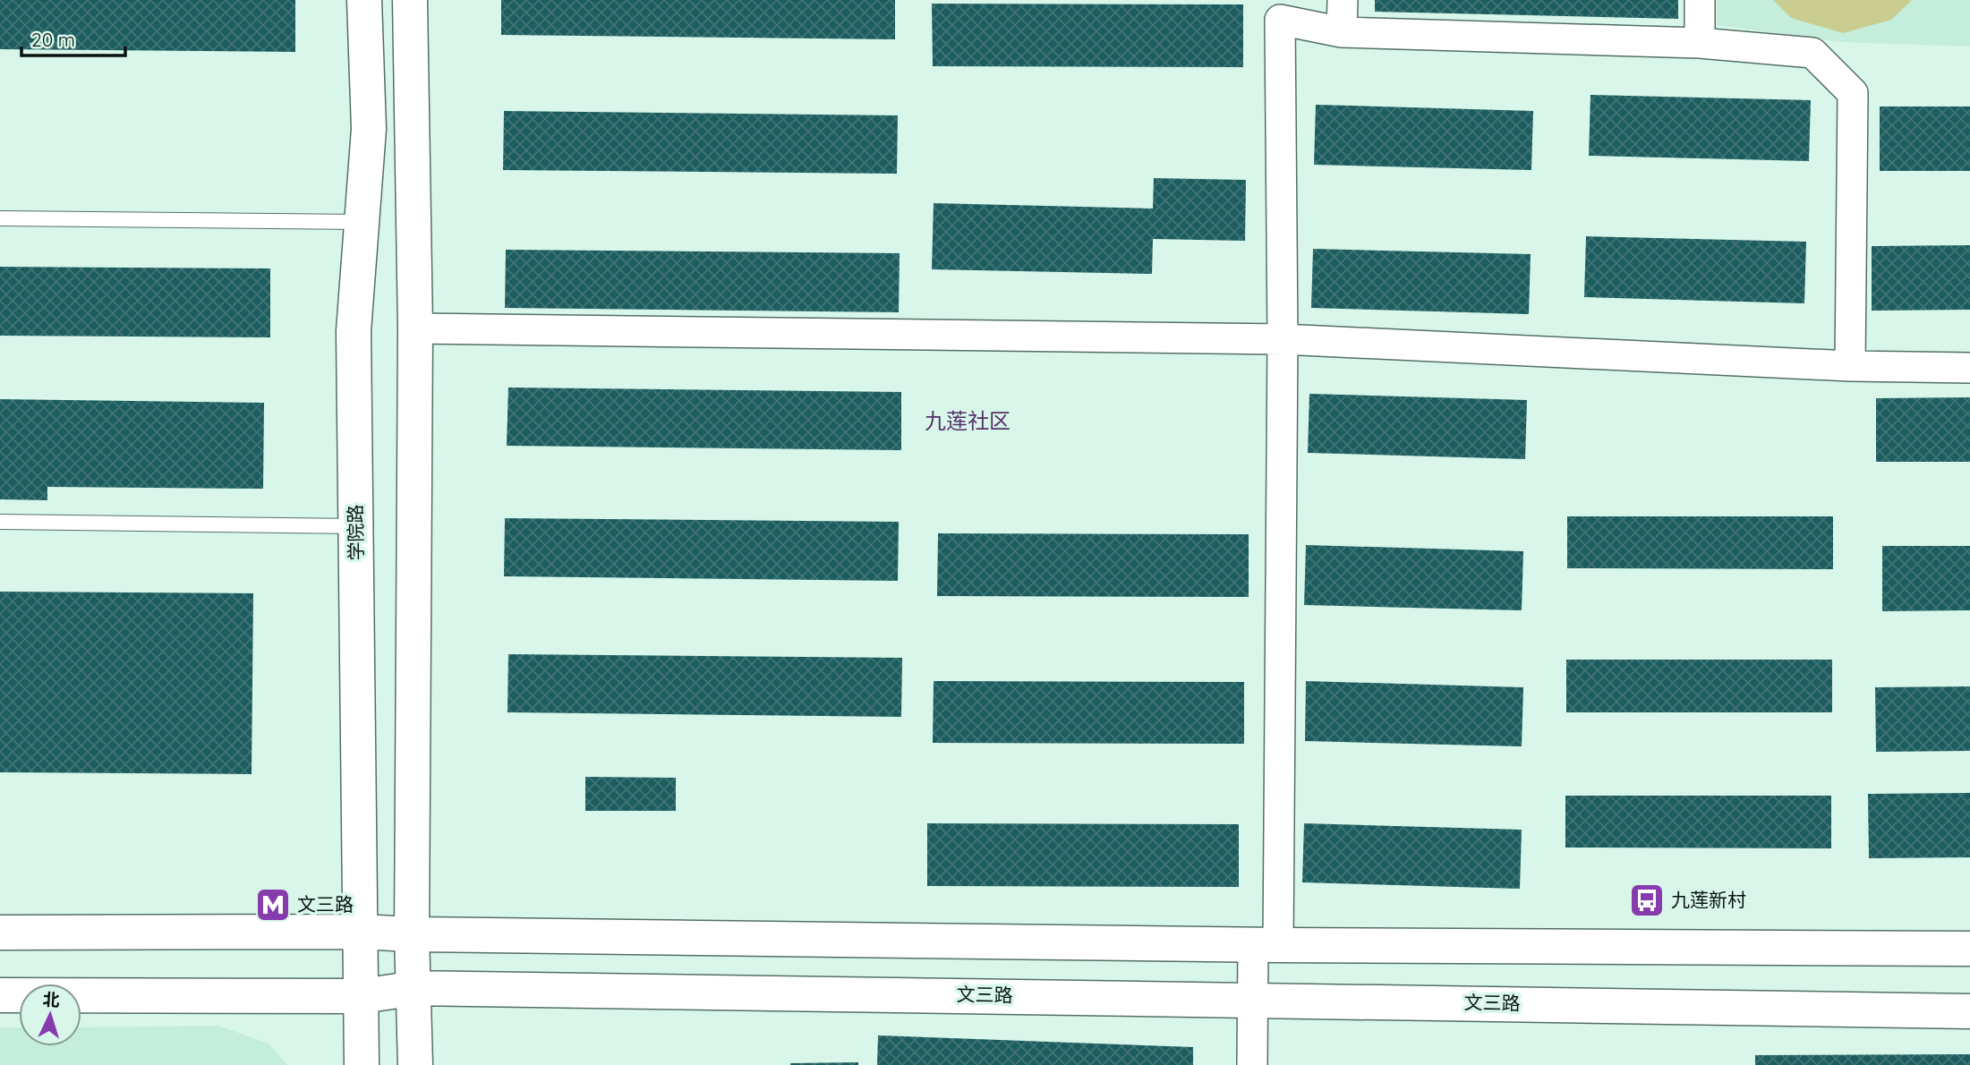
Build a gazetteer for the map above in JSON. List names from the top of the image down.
{
  "streets": {
    "main road": ["学院路", "文三路"]
  },
  "crossings": [
    ["学院路", "文三路"]
  ],
  "districts": ["九莲社区"],
  "places": {
    "bus stop": ["九莲新村"],
    "metro station": ["文三路"]
  },
  "scale_bar": "20 m",
  "north": "top"
}
